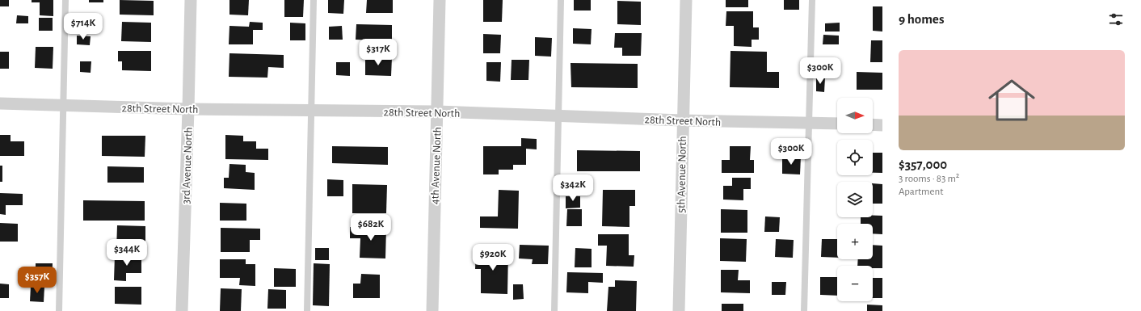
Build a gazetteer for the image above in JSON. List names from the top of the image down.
{
  "streets": {
    "street": [
      "28th Street North",
      "3rd Avenue North",
      "4th Avenue North",
      "5th Avenue North"
    ]
  },
  "crossings": [
    ["28th Street North", "3rd Avenue North"],
    ["28th Street North", "4th Avenue North"],
    ["28th Street North", "5th Avenue North"]
  ],
  "north": "right",
  "page": {
    "heading": "9 homes",
    "price": [
      "$714K",
      "$317K",
      "$300K",
      "$300K",
      "$342K",
      "$682K",
      "$344K",
      "$920K",
      "$357K"
    ],
    "list": [
      {
        "name": "$357,000",
        "note": "3 rooms · 83 m² · Apartment"
      }
    ],
    "map_buttons": ["+", "−"]
  }
}
